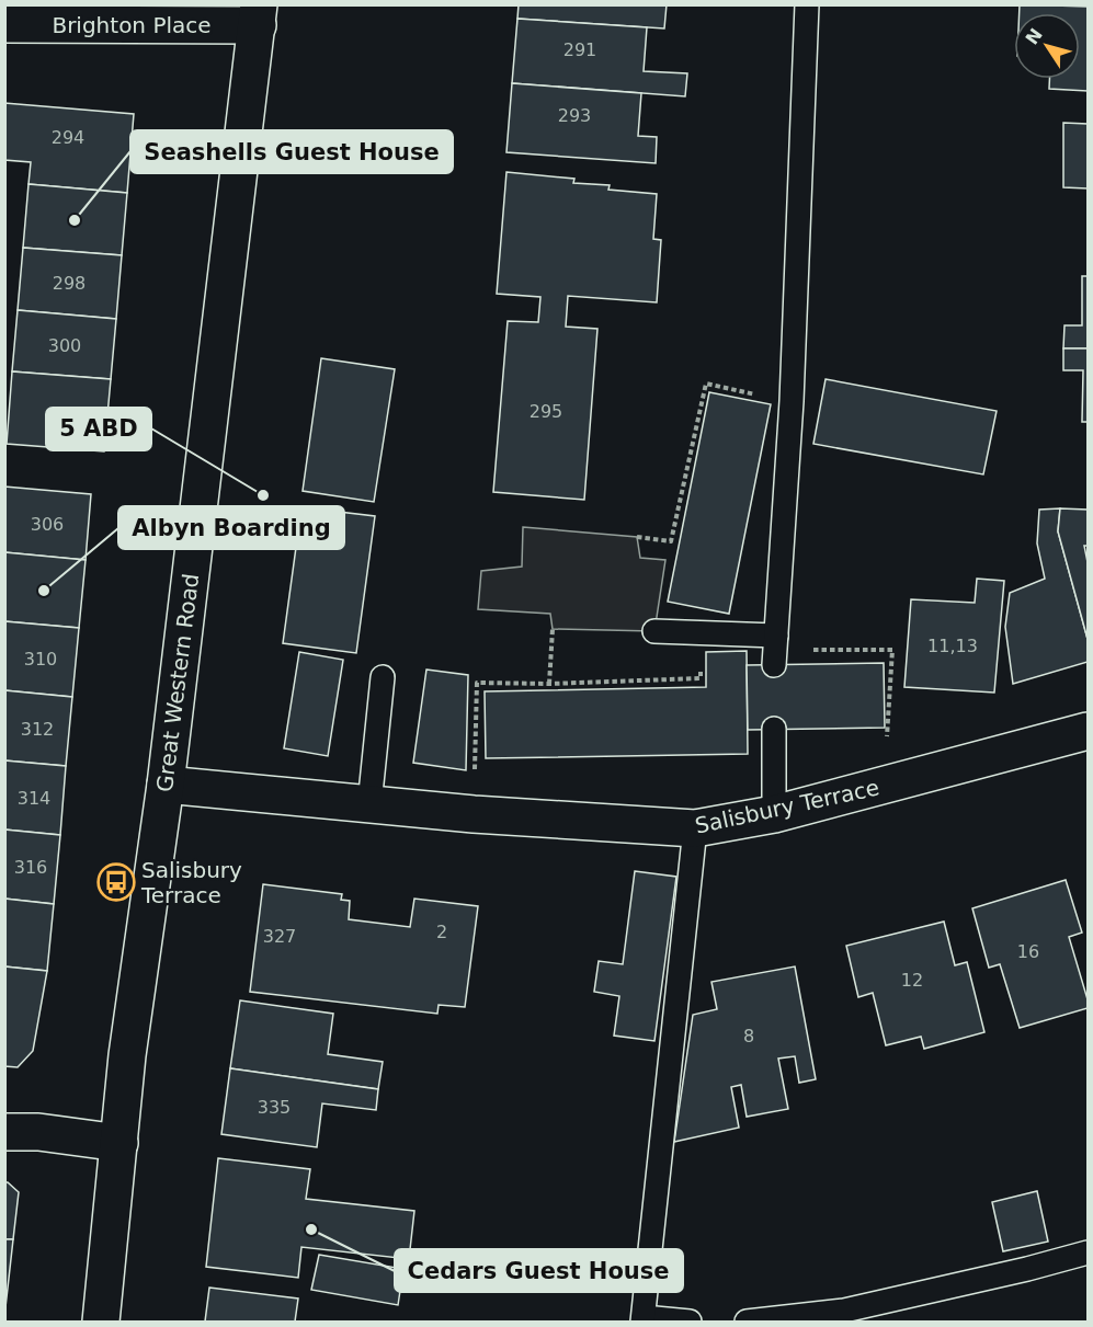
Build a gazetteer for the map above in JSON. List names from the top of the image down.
{
  "streets": {
    "street": ["Brighton Place", "Great Western Road", "Salisbury Terrace"]
  },
  "crossings": [
    ["Brighton Place", "Great Western Road"],
    ["Great Western Road", "Salisbury Terrace"]
  ],
  "places": {
    "other": [
      "Seashells Guest House",
      "5 ABD",
      "Albyn Boarding",
      "Cedars Guest House"
    ],
    "bus stop": ["Salisbury Terrace"]
  },
  "house_numbers": [
    "291",
    "293",
    "294",
    "298",
    "300",
    "295",
    "306",
    "11,13",
    "310",
    "312",
    "314",
    "316",
    "2",
    "327",
    "16",
    "12",
    "8",
    "335"
  ],
  "north": "top left"
}
